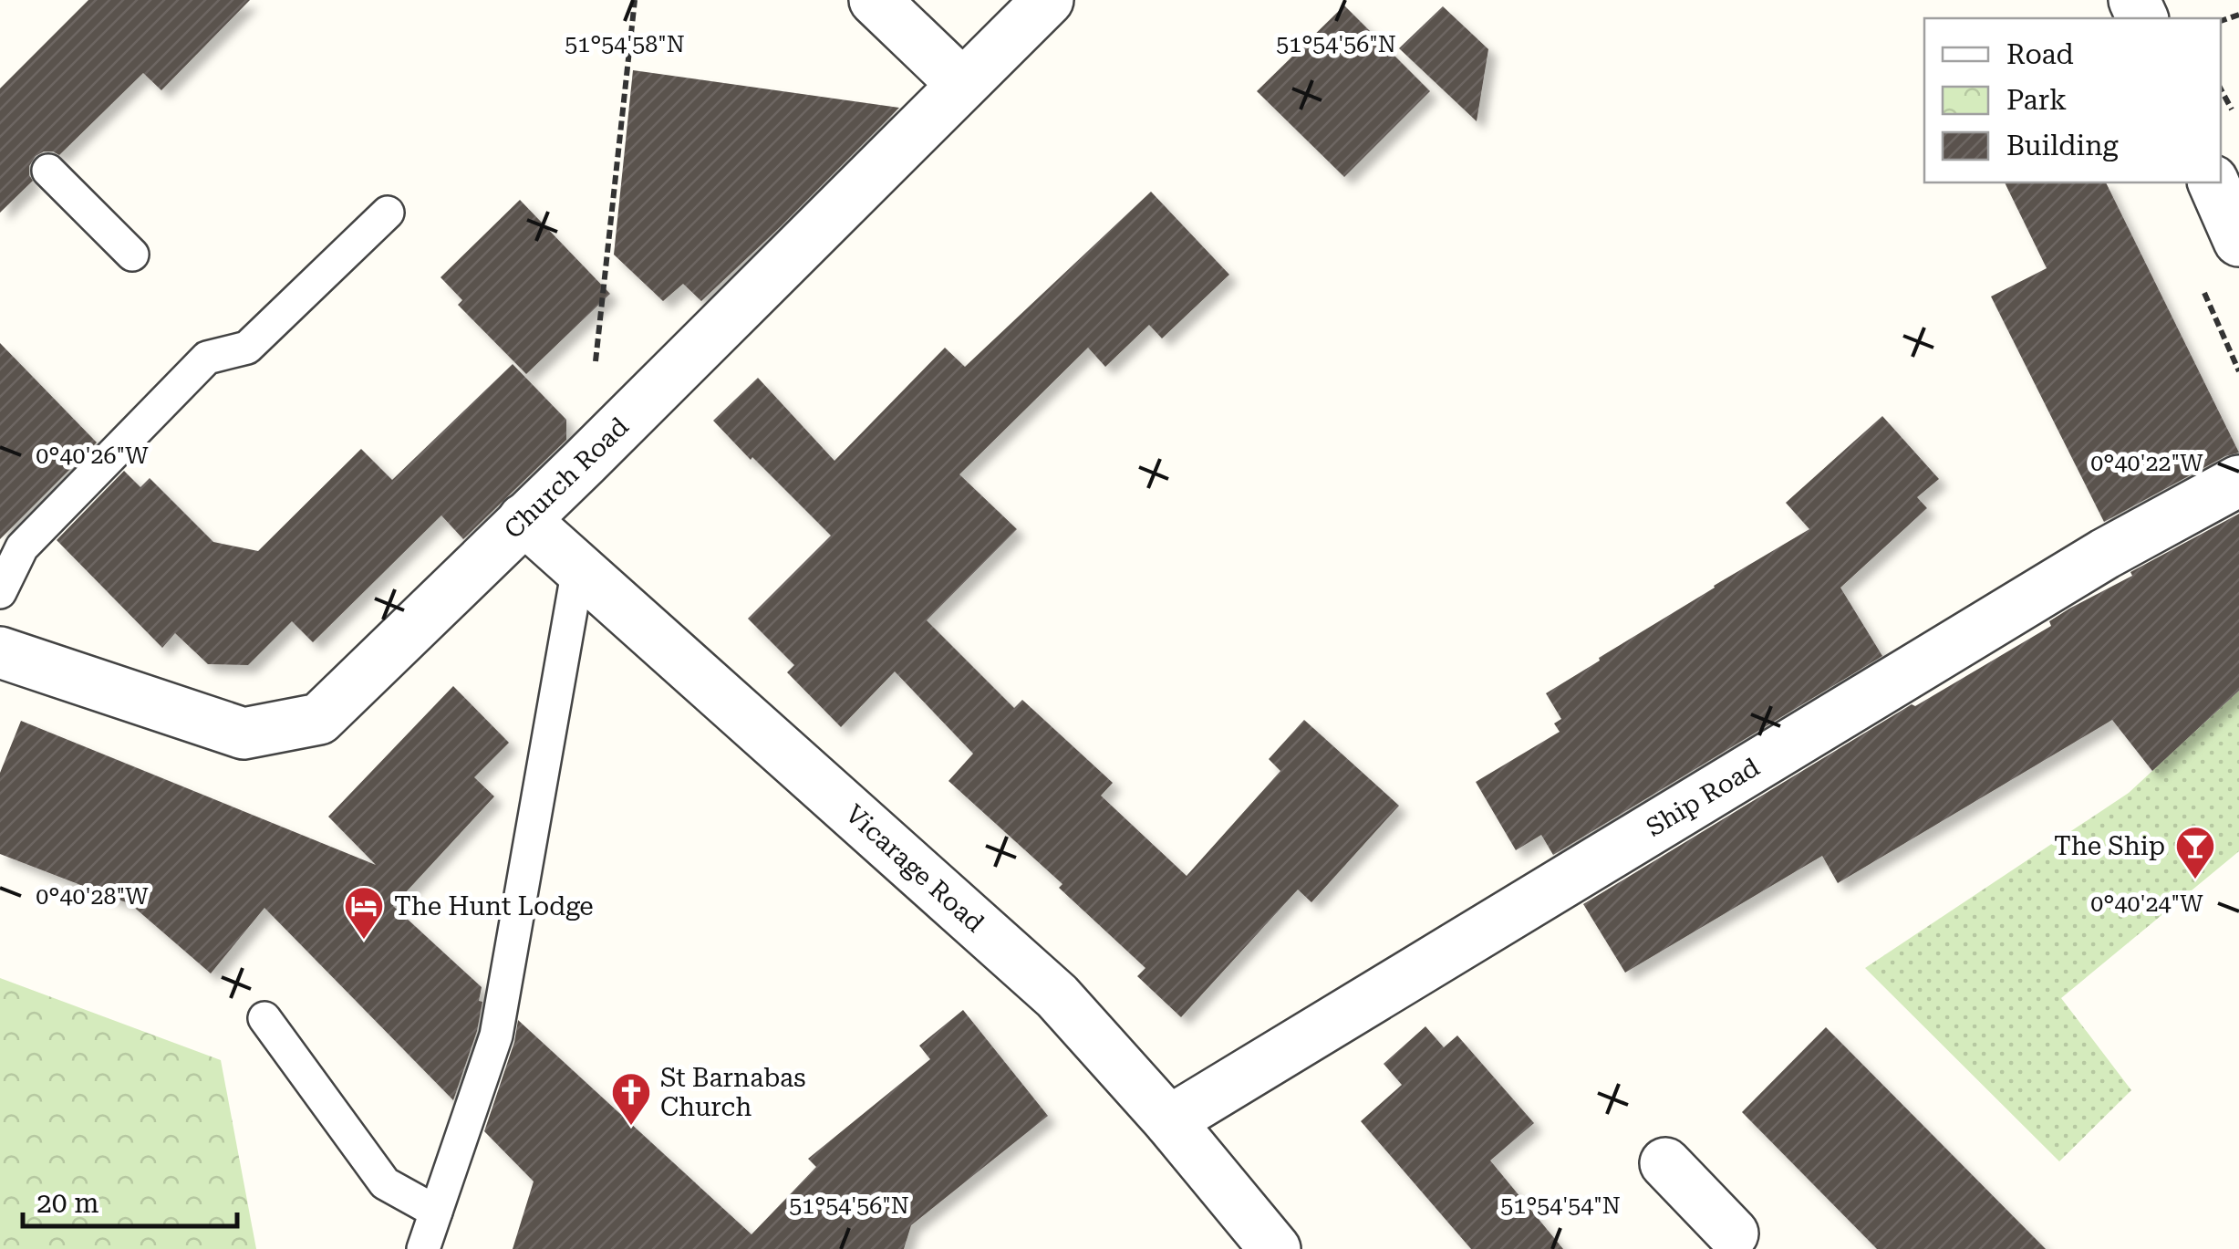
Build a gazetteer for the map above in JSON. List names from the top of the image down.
{
  "streets": {
    "street": ["Church Road", "Ship Road", "Vicarage Road"]
  },
  "crossings": [
    ["Church Road", "Vicarage Road"],
    ["Ship Road", "Vicarage Road"]
  ],
  "places": {
    "bar": ["The Ship"],
    "hotel": ["The Hunt Lodge"],
    "church": ["St Barnabas Church"]
  },
  "legend": ["Road", "Park", "Building"],
  "scale_bar": "20 m",
  "coordinates": [
    "51°54'58\"N",
    "51°54'56\"N",
    "0°40'26\"W",
    "0°40'22\"W",
    "0°40'28\"W",
    "0°40'24\"W",
    "51°54'54\"N"
  ]
}
